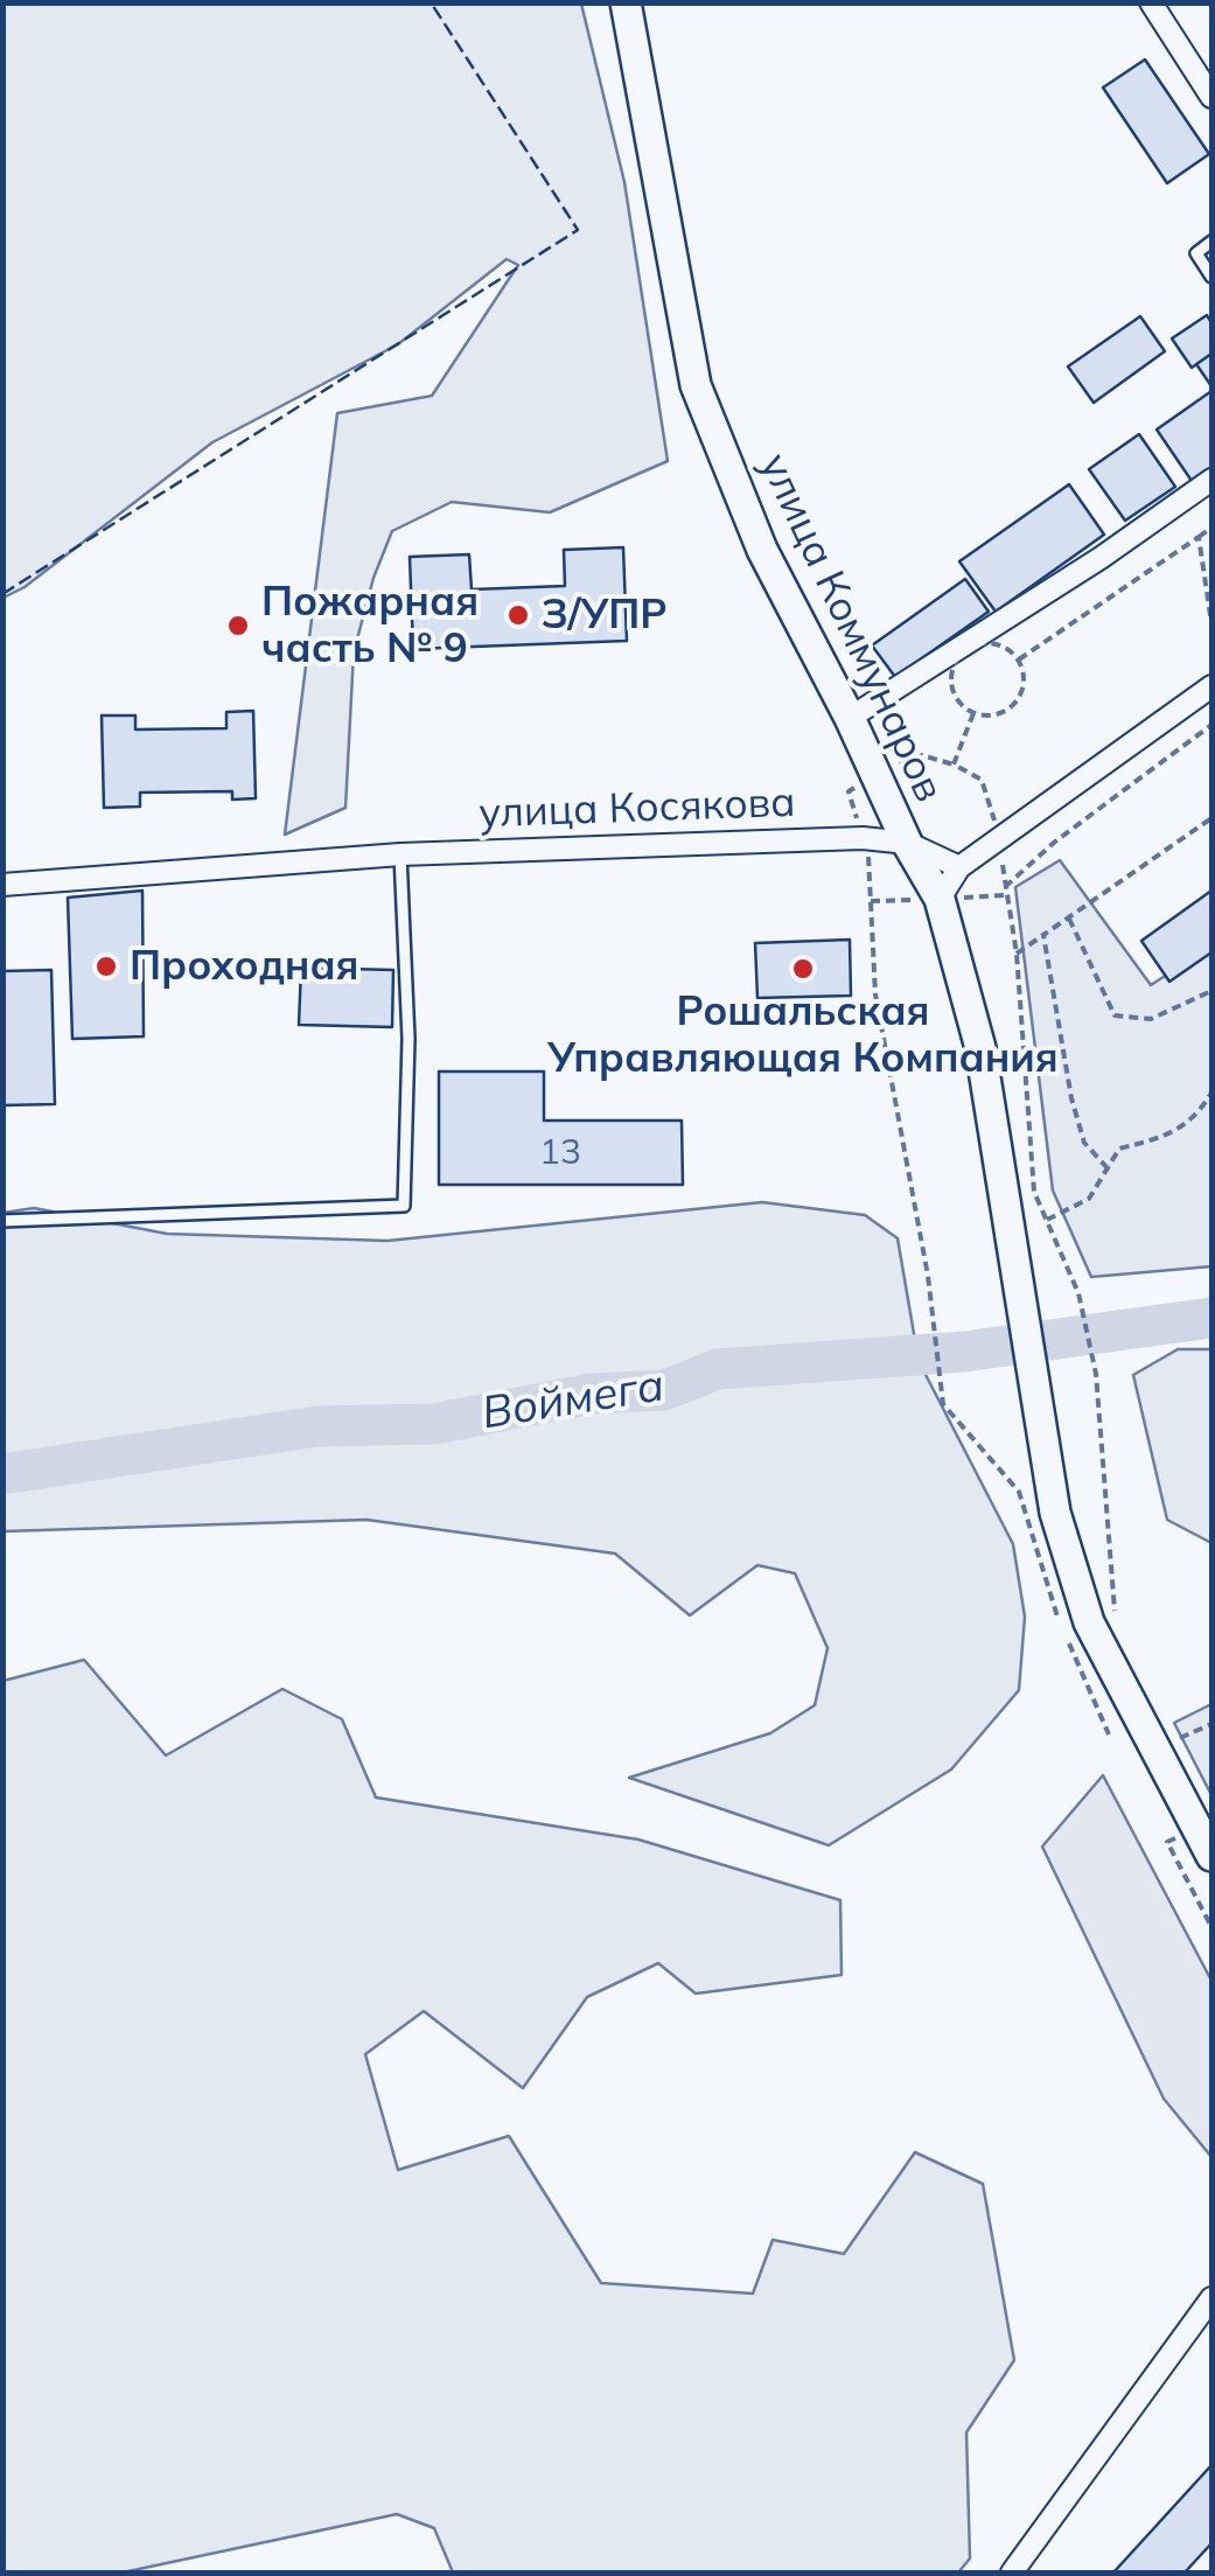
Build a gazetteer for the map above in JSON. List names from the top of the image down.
{
  "streets": {
    "street": ["улица Коммунаров", "улица Косякова"]
  },
  "crossings": [
    ["улица Коммунаров", "улица Косякова"]
  ],
  "water": ["Воймега"],
  "places": [
    "З/УПР",
    "Пожарная часть № 9",
    "Проходная",
    "Рошальская Управляющая Компания"
  ],
  "house_numbers": ["13"]
}
